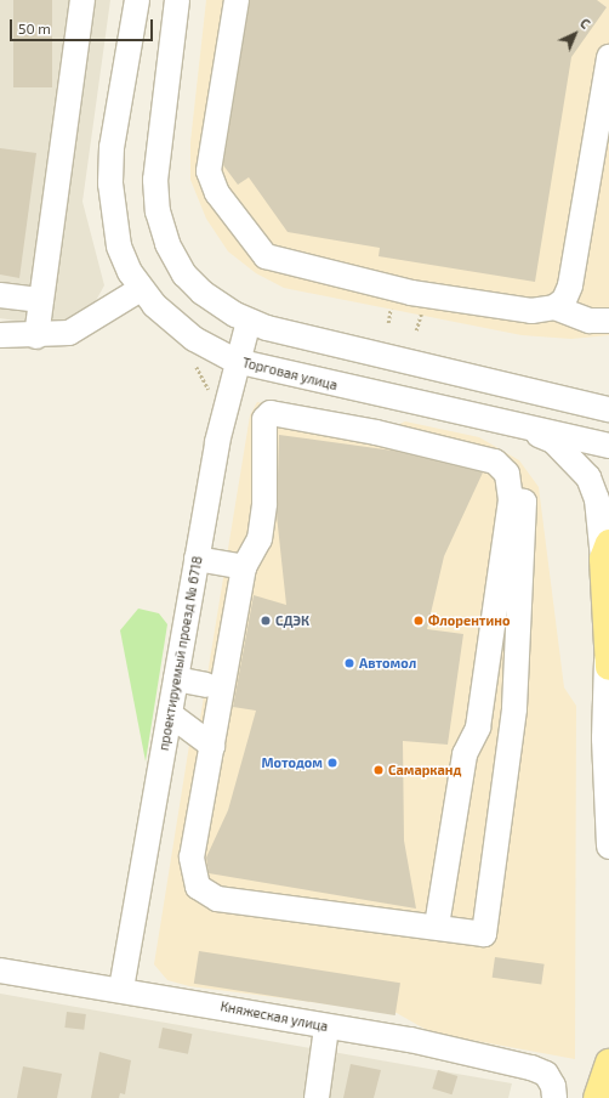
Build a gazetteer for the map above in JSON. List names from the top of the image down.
{
  "streets": {
    "street": ["Торговая улица", "проектируемый проезд № 6718", "Княжеская улица"]
  },
  "crossings": [
    ["Торговая улица", "проектируемый проезд № 6718"],
    ["проектируемый проезд № 6718", "Княжеская улица"]
  ],
  "places": [
    "СДЭК",
    "Флорентино",
    "Автомол",
    "Мотодом",
    "Самарканд"
  ],
  "scale_bar": "50 m",
  "north": "top right"
}
